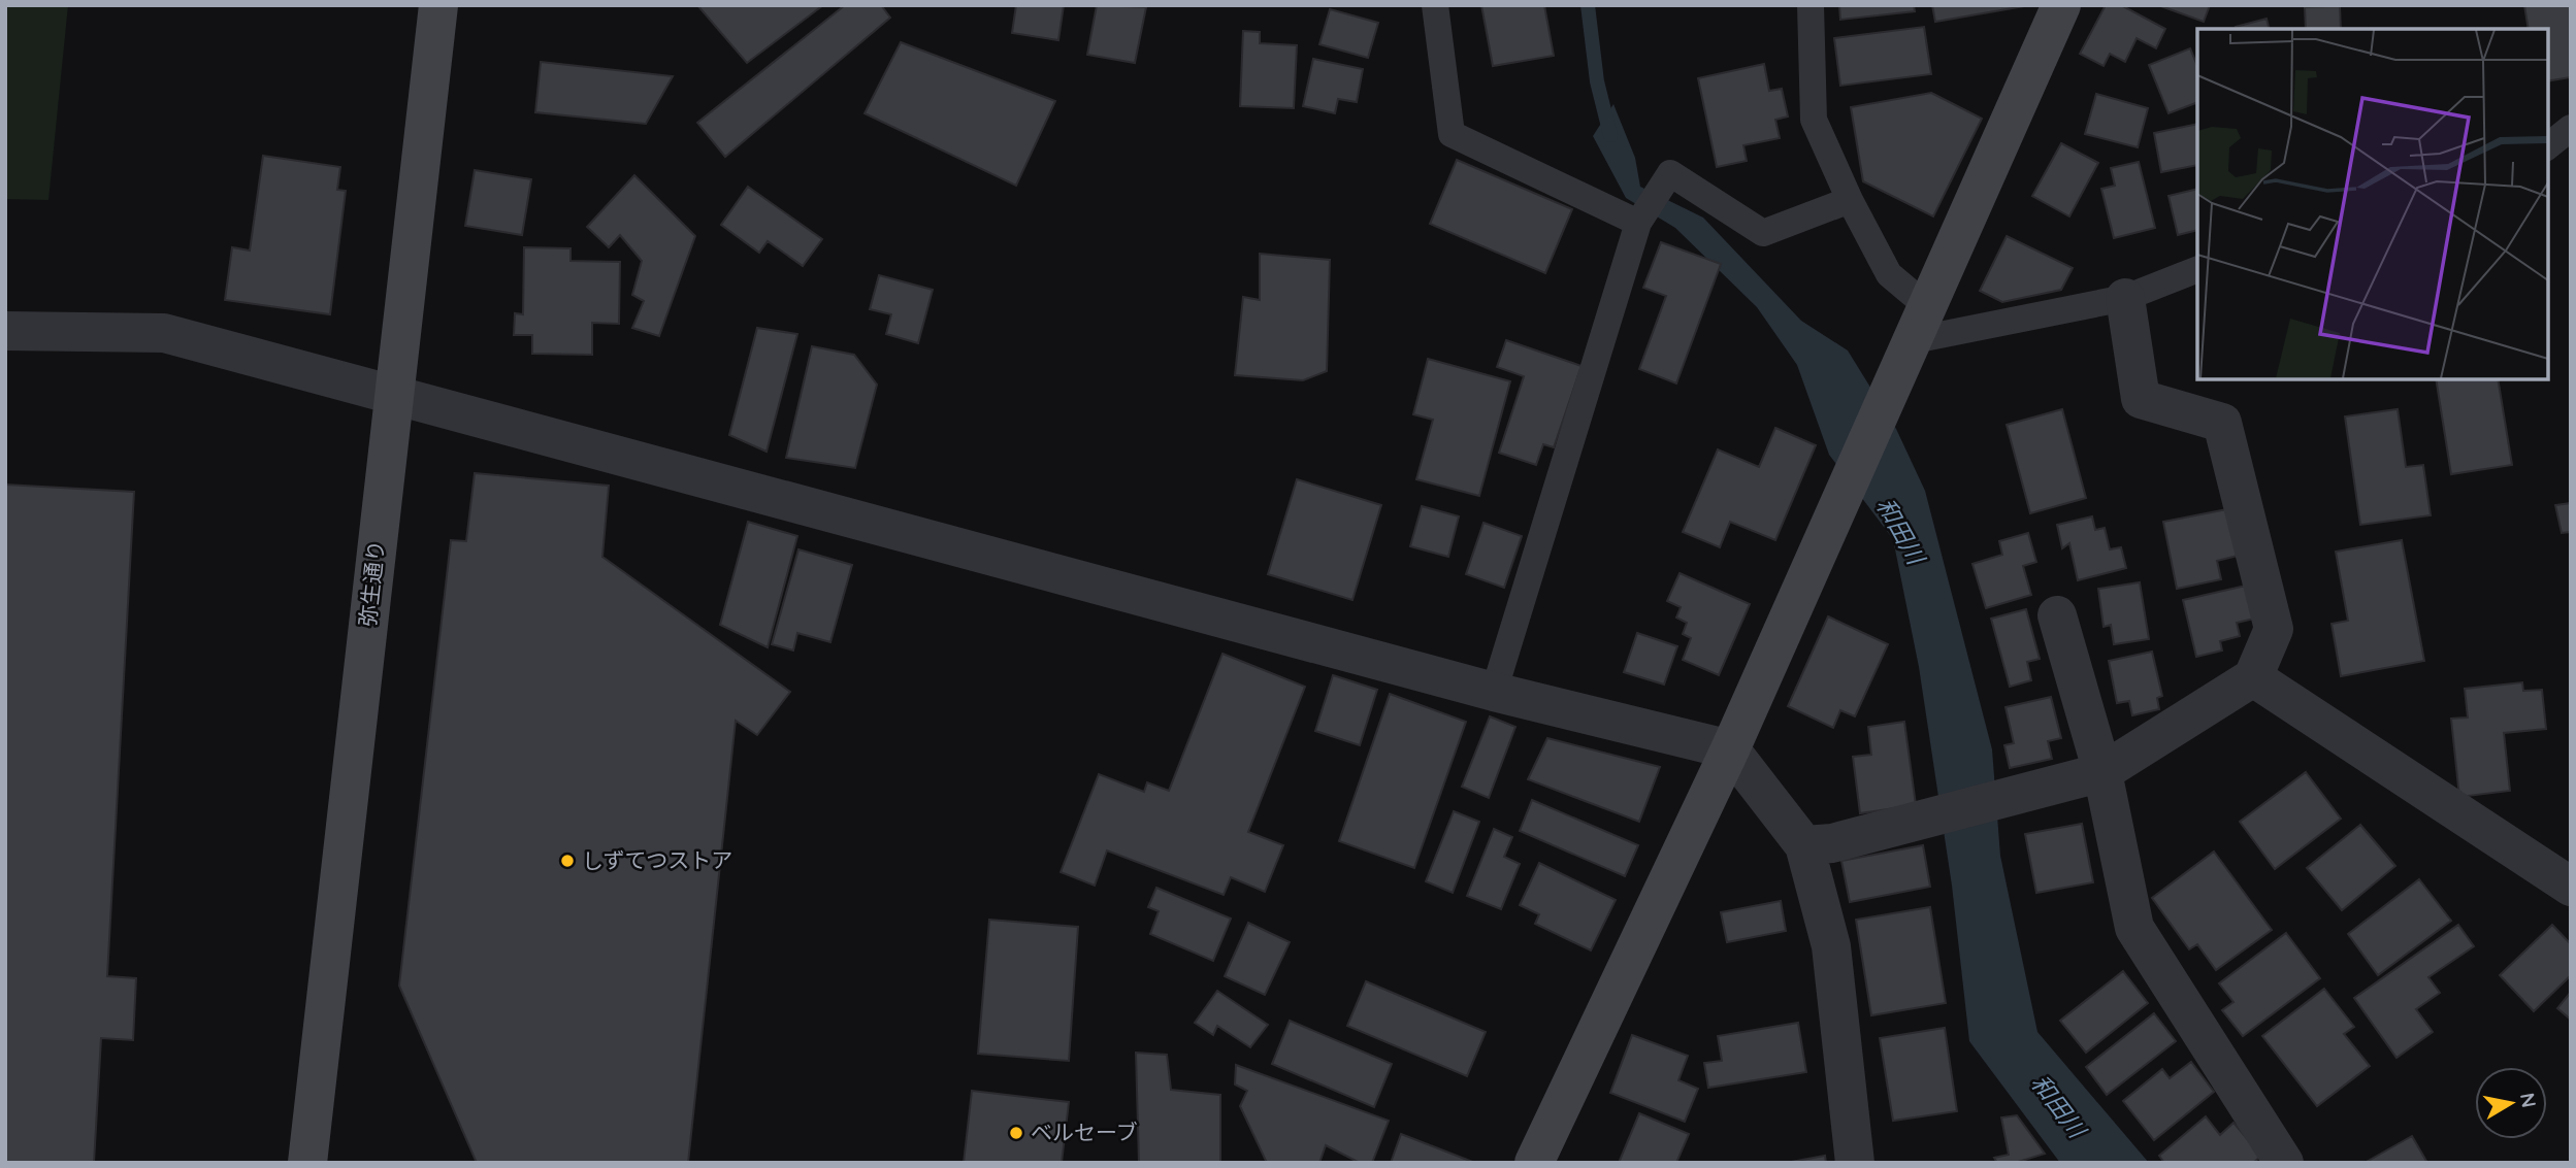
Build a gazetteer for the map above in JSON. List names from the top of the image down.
{
  "streets": {
    "street": ["弥生通り"]
  },
  "water": ["和田川"],
  "places": ["しずてつストア", "ベルセーブ"],
  "north": "right"
}
